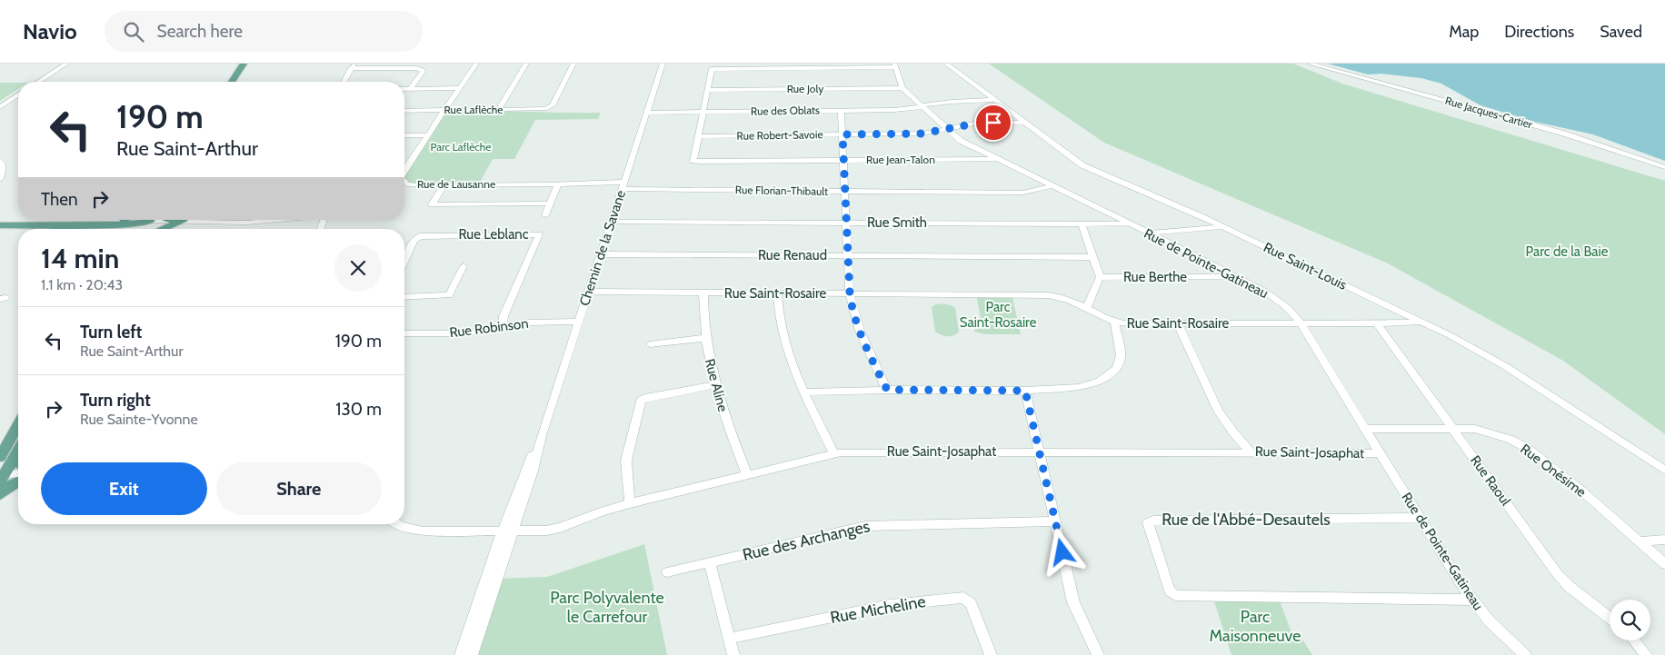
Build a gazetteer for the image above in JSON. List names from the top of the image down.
{
  "streets": {
    "street": [
      "Rue Joly",
      "Rue Laflèche",
      "Rue des Oblats",
      "Rue Jacques-Cartier",
      "Rue Robert-Savoie",
      "Rue Jean-Talon",
      "Rue de Lausanne",
      "Rue Florian-Thibault",
      "Rue Smith",
      "Rue Leblanc",
      "Chemin de la Savane",
      "Rue Renaud",
      "Rue de Pointe-Gatineau",
      "Rue Saint-Louis",
      "Rue Berthe",
      "Rue Saint-Rosaire",
      "Rue Robinson",
      "Rue Aline",
      "Rue Saint-Josaphat",
      "Rue Onésime",
      "Rue Raoul",
      "Rue de l'Abbé-Desautels",
      "Rue des Archanges",
      "Rue Micheline"
    ]
  },
  "crossings": [
    ["Rue Joly", "Rue de Pointe-Gatineau"],
    ["Rue Laflèche", "Rue de Lausanne"],
    ["Rue des Oblats", "Chemin de la Savane"],
    ["Rue des Oblats", "Rue de Pointe-Gatineau"],
    ["Rue des Oblats", "Rue Saint-Louis"],
    ["Rue Robert-Savoie", "Rue Jean-Talon"],
    ["Rue Robert-Savoie", "Rue de Pointe-Gatineau"],
    ["Rue Robert-Savoie", "Rue Saint-Louis"],
    ["Rue Jean-Talon", "Rue de Pointe-Gatineau"],
    ["Rue de Lausanne", "Rue Florian-Thibault"],
    ["Rue de Lausanne", "Chemin de la Savane"],
    ["Rue Florian-Thibault", "Chemin de la Savane"],
    ["Rue Florian-Thibault", "Rue de Pointe-Gatineau"],
    ["Rue Smith", "Chemin de la Savane"],
    ["Rue Smith", "Rue de Pointe-Gatineau"],
    ["Rue Leblanc", "Rue Robinson"],
    ["Chemin de la Savane", "Rue Renaud"],
    ["Chemin de la Savane", "Rue Saint-Rosaire"],
    ["Chemin de la Savane", "Rue Robinson"],
    ["Chemin de la Savane", "Rue Saint-Josaphat"],
    ["Rue de Pointe-Gatineau", "Rue Berthe"],
    ["Rue de Pointe-Gatineau", "Rue Saint-Rosaire"],
    ["Rue de Pointe-Gatineau", "Rue Saint-Josaphat"],
    ["Rue de Pointe-Gatineau", "Rue Onésime"],
    ["Rue de Pointe-Gatineau", "Rue de l'Abbé-Desautels"],
    ["Rue Saint-Louis", "Rue Saint-Rosaire"],
    ["Rue Saint-Rosaire", "Rue Aline"],
    ["Rue Saint-Rosaire", "Rue Raoul"],
    ["Rue Aline", "Rue Saint-Josaphat"],
    ["Rue Onésime", "Rue Raoul"]
  ],
  "parks": [
    "Parc Laflèche",
    "Parc de la Baie",
    "Parc Saint-Rosaire",
    "Parc Polyvalente le Carrefour",
    "Parc Maisonneuve"
  ],
  "page": {
    "header": "Navio",
    "search": "Search here",
    "nav": ["Map", "Directions", "Saved"],
    "turn": ["190 m", "Rue Saint-Arthur"],
    "then": "Then",
    "heading": ["14 min", "1.1 km · 20:43"],
    "list": [
      {
        "name": "Turn left",
        "note": "Rue Saint-Arthur",
        "value": "190 m"
      },
      {
        "name": "Turn right",
        "note": "Rue Sainte-Yvonne",
        "value": "130 m"
      }
    ],
    "buttons": ["Exit", "Share"]
  }
}
